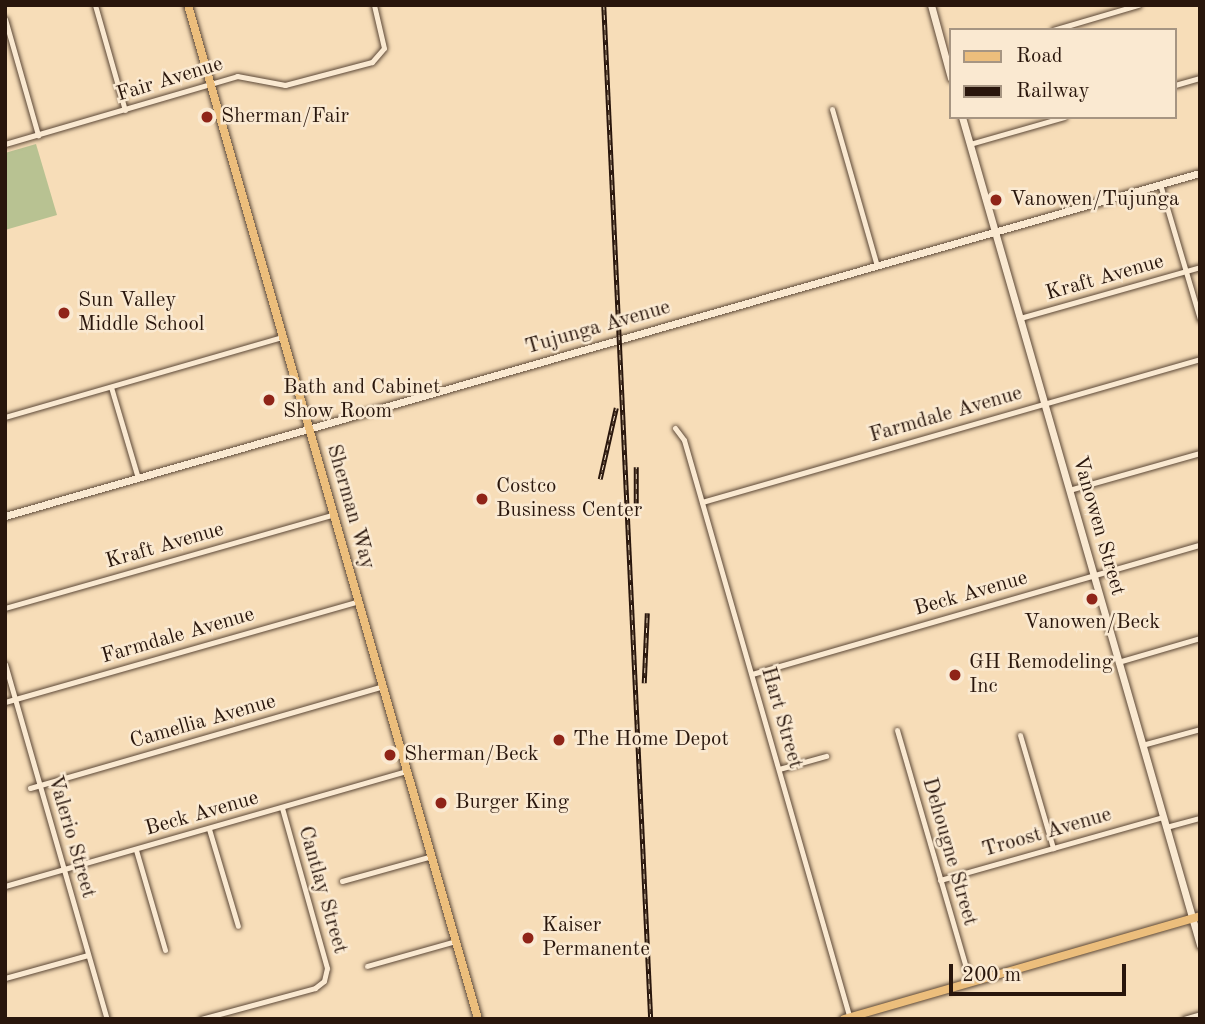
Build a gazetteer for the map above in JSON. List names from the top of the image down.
{
  "streets": {
    "main road": ["Sherman Way"],
    "street": [
      "Fair Avenue",
      "Kraft Avenue",
      "Tujunga Avenue",
      "Farmdale Avenue",
      "Vanowen Street",
      "Beck Avenue",
      "Hart Street",
      "Camellia Avenue",
      "Troost Avenue",
      "Valerio Street",
      "Dehougne Street",
      "Cantlay Street"
    ]
  },
  "crossings": [
    ["Fair Avenue", "Sherman Way"],
    ["Kraft Avenue", "Sherman Way"],
    ["Kraft Avenue", "Vanowen Street"],
    ["Tujunga Avenue", "Sherman Way"],
    ["Tujunga Avenue", "Vanowen Street"],
    ["Farmdale Avenue", "Sherman Way"],
    ["Farmdale Avenue", "Vanowen Street"],
    ["Farmdale Avenue", "Hart Street"],
    ["Farmdale Avenue", "Valerio Street"],
    ["Sherman Way", "Beck Avenue"],
    ["Sherman Way", "Camellia Avenue"],
    ["Vanowen Street", "Beck Avenue"],
    ["Vanowen Street", "Troost Avenue"],
    ["Beck Avenue", "Hart Street"],
    ["Beck Avenue", "Valerio Street"],
    ["Beck Avenue", "Cantlay Street"],
    ["Camellia Avenue", "Valerio Street"],
    ["Troost Avenue", "Dehougne Street"]
  ],
  "places": [
    "Sherman/Fair",
    "Vanowen/Tujunga",
    "Sun Valley Middle School",
    "Bath and Cabinet Show Room",
    "Costco Business Center",
    "Vanowen/Beck",
    "GH Remodeling Inc",
    "The Home Depot",
    "Sherman/Beck",
    "Burger King",
    "Kaiser Permanente"
  ],
  "legend": ["Road", "Railway"],
  "scale_bar": "200 m"
}
